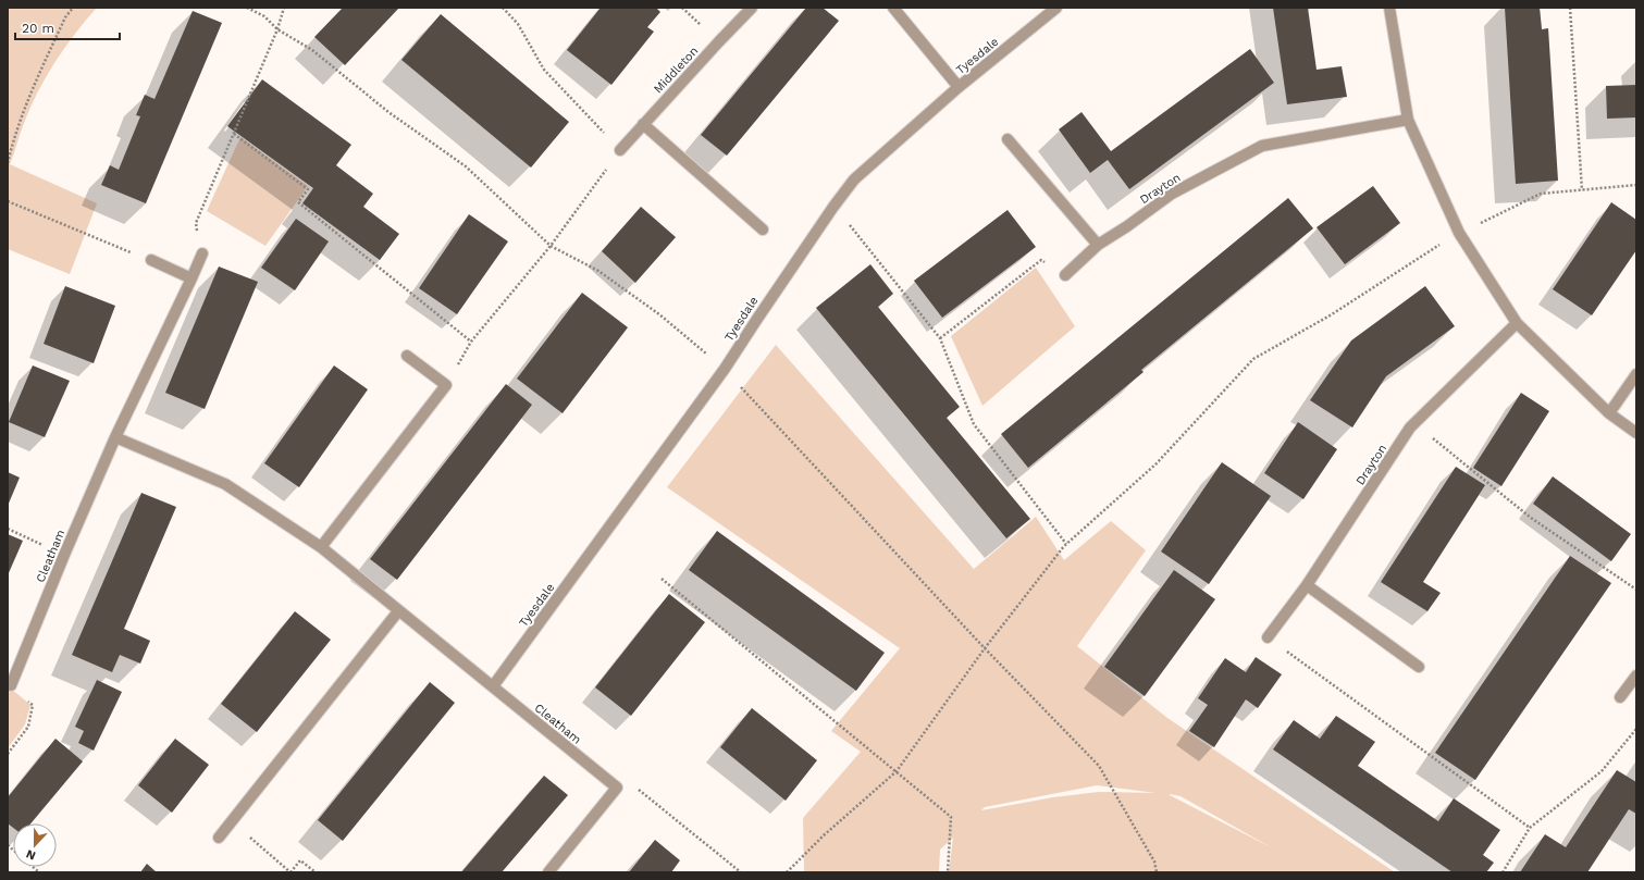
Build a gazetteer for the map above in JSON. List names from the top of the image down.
{
  "streets": {
    "street": [
      "Tyesdale",
      "Middleton",
      "Drayton",
      "Cleatham"
    ]
  },
  "crossings": [
    ["Tyesdale", "Cleatham"]
  ],
  "scale_bar": "20 m",
  "north": "bottom"
}
